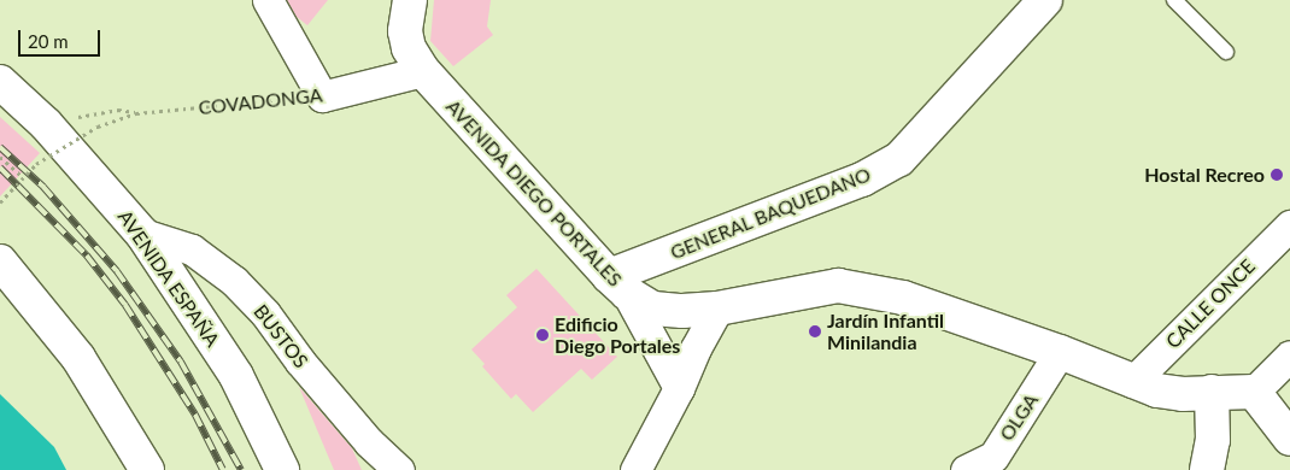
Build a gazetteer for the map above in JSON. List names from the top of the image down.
{
  "streets": {
    "street": [
      "COVADONGA",
      "AVENIDA DIEGO PORTALES",
      "GENERAL BAQUEDANO",
      "AVENIDA ESPAÑA",
      "CALLE ONCE",
      "BUSTOS",
      "OLGA"
    ]
  },
  "crossings": [
    ["COVADONGA", "AVENIDA DIEGO PORTALES"],
    ["AVENIDA DIEGO PORTALES", "GENERAL BAQUEDANO"],
    ["AVENIDA DIEGO PORTALES", "CALLE ONCE"],
    ["AVENIDA DIEGO PORTALES", "OLGA"],
    ["AVENIDA ESPAÑA", "BUSTOS"]
  ],
  "places": ["Hostal Recreo", "Jardín Infantil Minilandia", "Edificio Diego Portales"],
  "scale_bar": "20 m"
}
